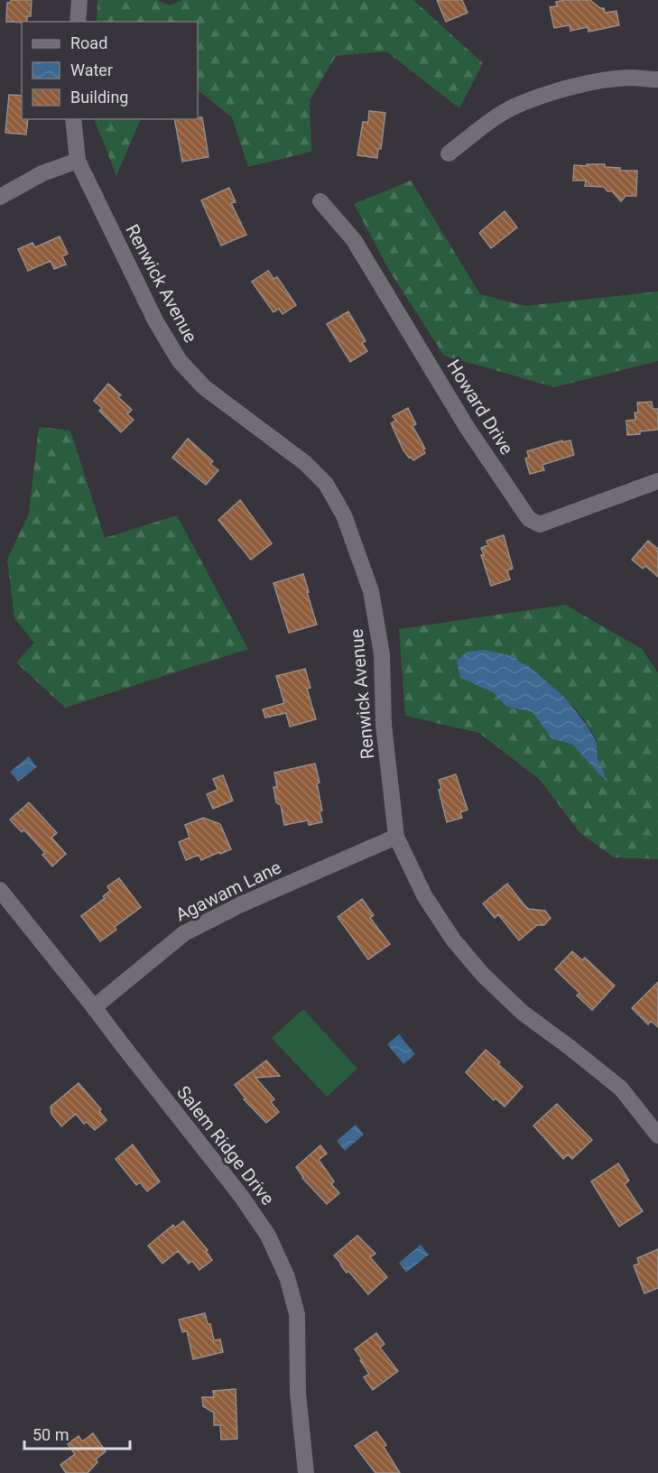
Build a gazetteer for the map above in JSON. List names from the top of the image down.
{
  "streets": {
    "street": [
      "Renwick Avenue",
      "Howard Drive",
      "Agawam Lane",
      "Salem Ridge Drive"
    ]
  },
  "crossings": [
    ["Renwick Avenue", "Agawam Lane"],
    ["Agawam Lane", "Salem Ridge Drive"]
  ],
  "legend": ["Road", "Water", "Building"],
  "scale_bar": "50 m"
}
